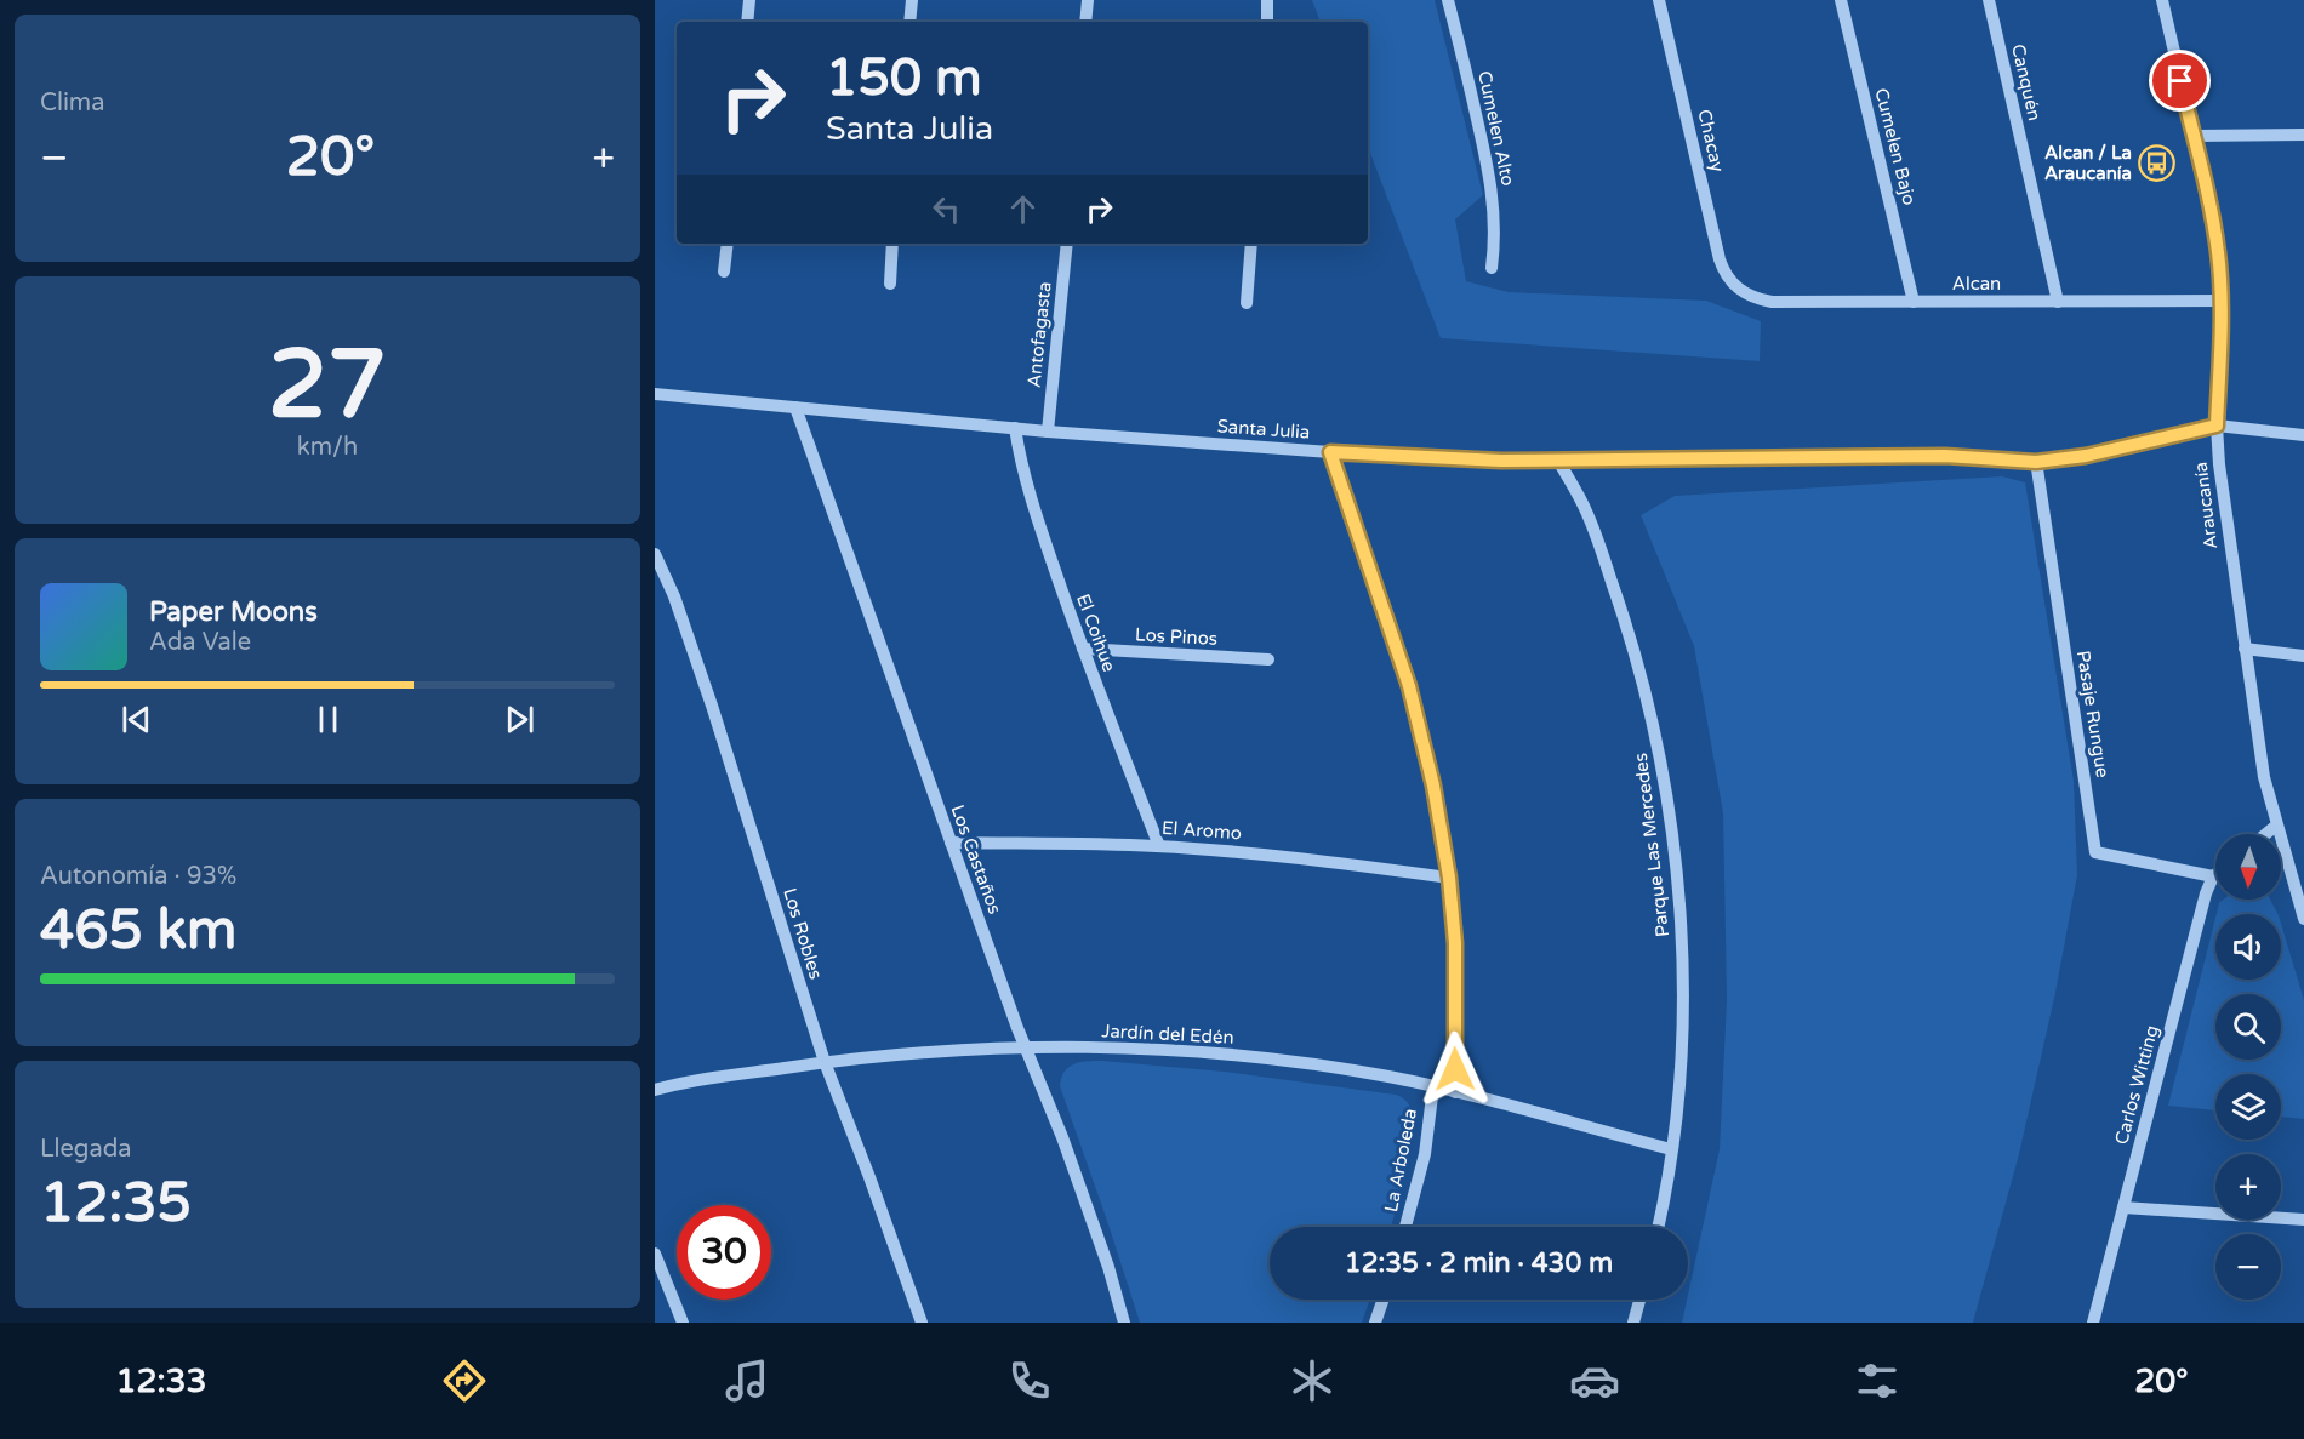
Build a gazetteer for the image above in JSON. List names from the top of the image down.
{
  "streets": {
    "street": [
      "Canquén",
      "Cumelen Alto",
      "Chacay",
      "Cumelen Bajo",
      "Alcan",
      "Antofagasta",
      "Santa Julia",
      "Araucanía",
      "El Coihue",
      "Los Pinos",
      "Pasaje Rungue",
      "El Aromo",
      "Parque Las Mercedes",
      "Los Castaños",
      "Los Robles",
      "Jardín del Edén",
      "Carlos Witting",
      "La Arboleda"
    ]
  },
  "crossings": [
    ["Canquén", "Alcan"],
    ["Chacay", "Alcan"],
    ["Cumelen Bajo", "Alcan"],
    ["Alcan", "Araucanía"],
    ["Antofagasta", "Santa Julia"],
    ["Santa Julia", "Araucanía"],
    ["Santa Julia", "El Coihue"],
    ["Santa Julia", "Pasaje Rungue"],
    ["Santa Julia", "Parque Las Mercedes"],
    ["Santa Julia", "Los Castaños"],
    ["El Coihue", "Los Pinos"],
    ["El Coihue", "El Aromo"],
    ["Pasaje Rungue", "Carlos Witting"],
    ["El Aromo", "Los Castaños"],
    ["Parque Las Mercedes", "Jardín del Edén"],
    ["Los Castaños", "Jardín del Edén"],
    ["Los Robles", "Jardín del Edén"],
    ["Jardín del Edén", "La Arboleda"]
  ],
  "places": {
    "bus stop": ["Alcan / La Araucanía"]
  },
  "north": "bottom",
  "page": {
    "tile": [
      "Clima",
      ["27", "km/h"],
      ["Autonomía · 93%", "465 km"],
      ["Llegada", "12:35"]
    ],
    "turn": ["150 m", "Santa Julia"],
    "heat": ["−", "20°", "+"],
    "song": ["Paper Moons", "Ada Vale"],
    "map_buttons": ["+", "−"],
    "limit": "30",
    "trip": "12:35 · 2 min · 430 m",
    "tabs": ["12:33", "20°"]
  }
}
